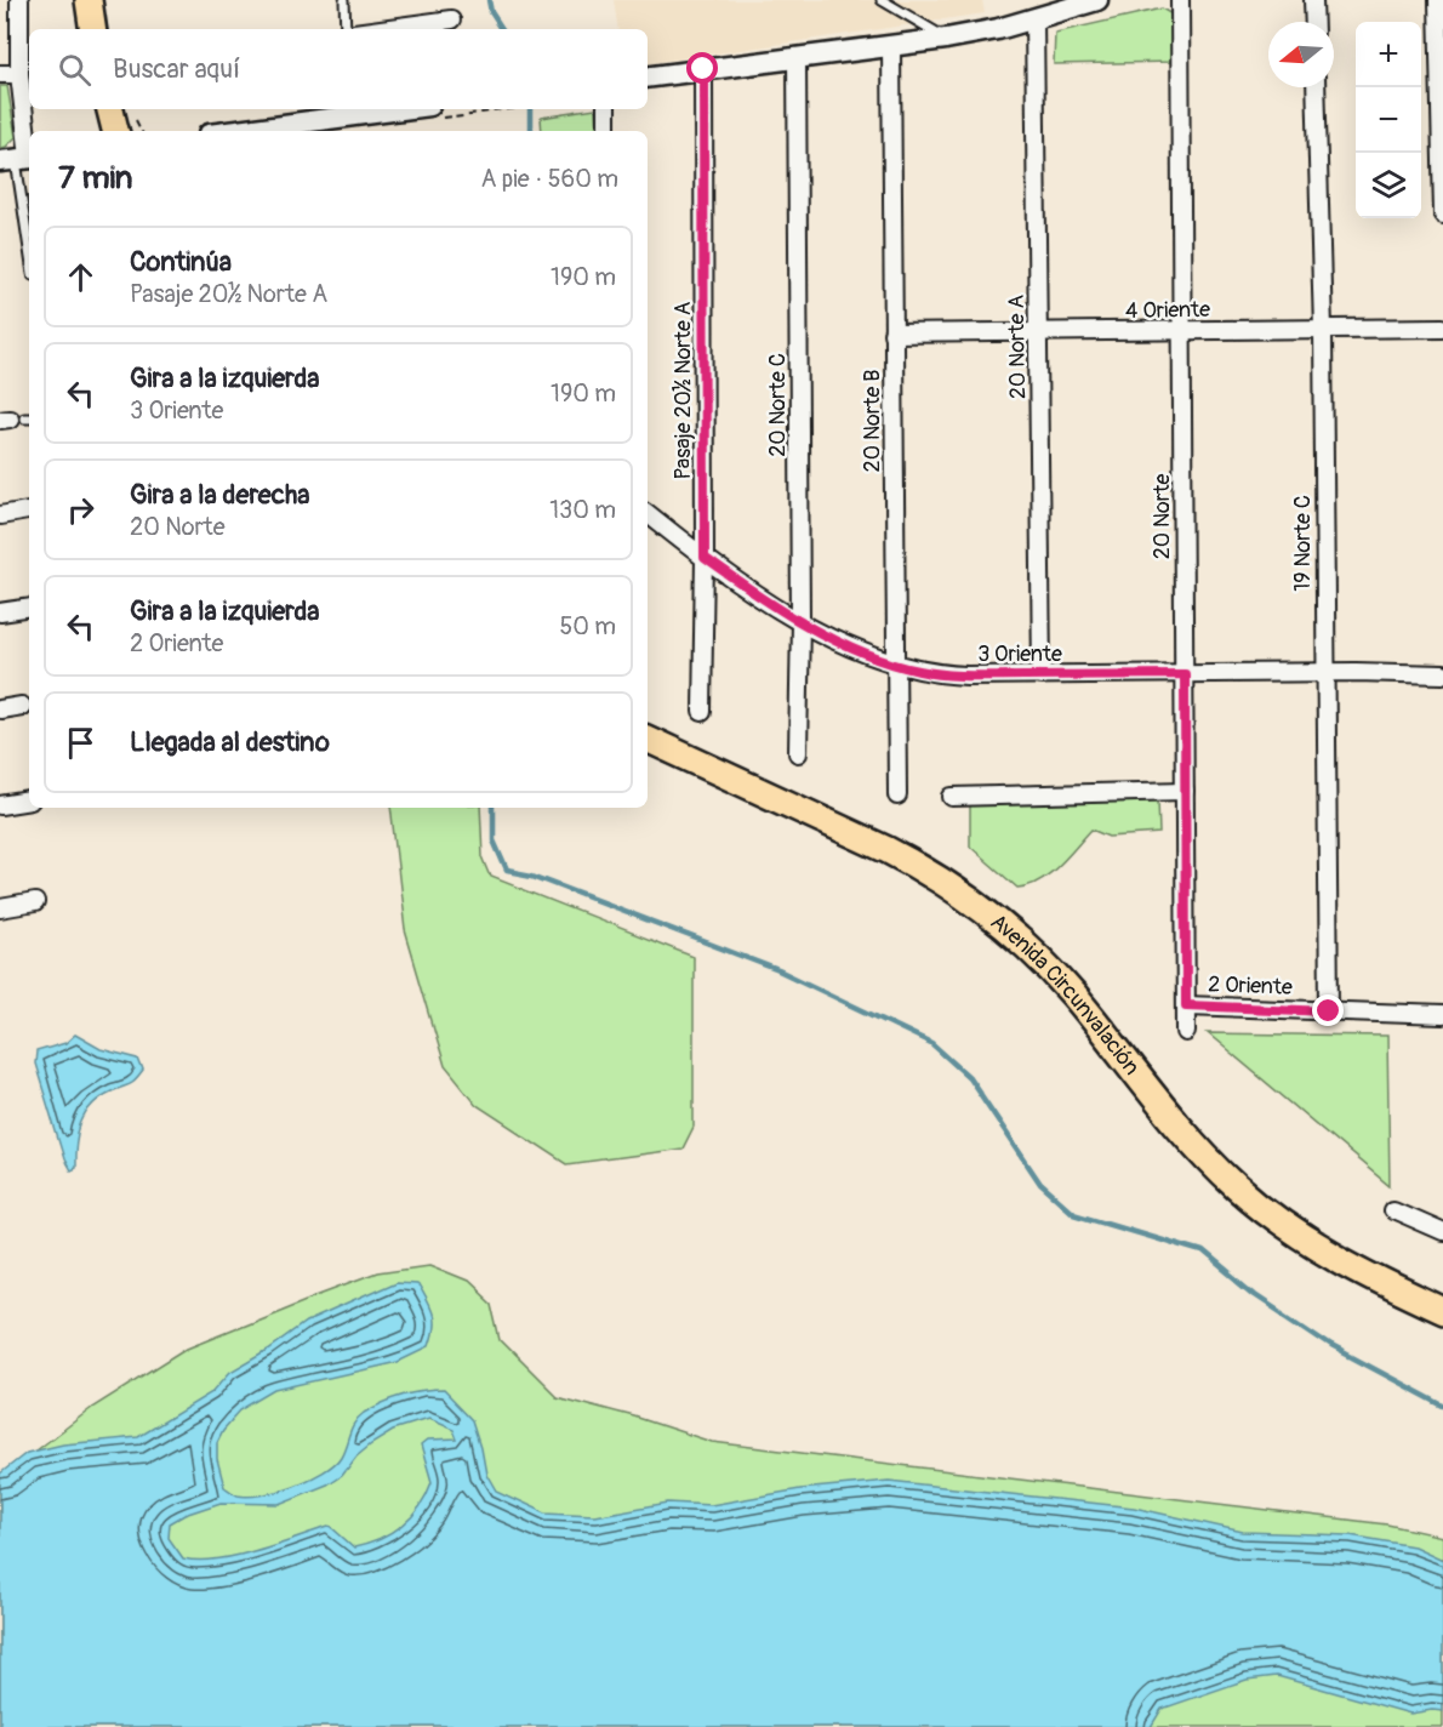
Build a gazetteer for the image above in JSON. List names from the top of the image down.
{
  "streets": {
    "main road": ["Avenida Circunvalación"],
    "street": [
      "4 Oriente",
      "20 Norte A",
      "Pasaje 20½ Norte A",
      "20 Norte C",
      "20 Norte B",
      "20 Norte",
      "19 Norte C",
      "3 Oriente",
      "2 Oriente"
    ]
  },
  "crossings": [
    ["4 Oriente", "20 Norte A"],
    ["4 Oriente", "20 Norte B"],
    ["4 Oriente", "20 Norte"],
    ["4 Oriente", "19 Norte C"],
    ["20 Norte A", "3 Oriente"],
    ["Pasaje 20½ Norte A", "3 Oriente"],
    ["20 Norte C", "3 Oriente"],
    ["20 Norte B", "3 Oriente"],
    ["20 Norte", "3 Oriente"],
    ["20 Norte", "2 Oriente"],
    ["19 Norte C", "3 Oriente"],
    ["19 Norte C", "2 Oriente"]
  ],
  "north": "left",
  "page": {
    "map_buttons": ["+", "−"],
    "search": "Buscar aquí",
    "heading": ["7 min", "A pie · 560 m"],
    "list": [
      ["Continúa", "Pasaje 20½ Norte A", "190 m"],
      ["Gira a la izquierda", "3 Oriente", "190 m"],
      ["Gira a la derecha", "20 Norte", "130 m"],
      ["Gira a la izquierda", "2 Oriente", "50 m"],
      "Llegada al destino"
    ]
  }
}
